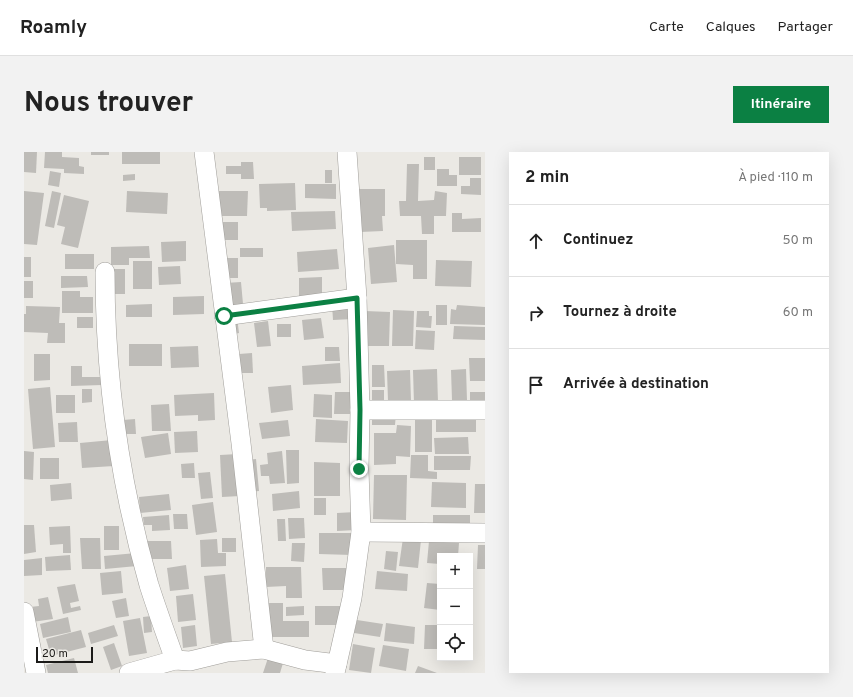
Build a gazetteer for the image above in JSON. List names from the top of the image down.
{
  "scale_bar": "20 m",
  "page": {
    "header": "Roamly",
    "nav": ["Carte", "Calques", "Partager"],
    "title": "Nous trouver",
    "buttons": "Itinéraire",
    "heading": ["2 min", "À pied · 110 m"],
    "list": [
      ["Continuez", "50 m"],
      ["Tournez à droite", "60 m"],
      "Arrivée à destination"
    ],
    "map_buttons": ["+", "−"],
    "scale": "20 m"
  }
}
